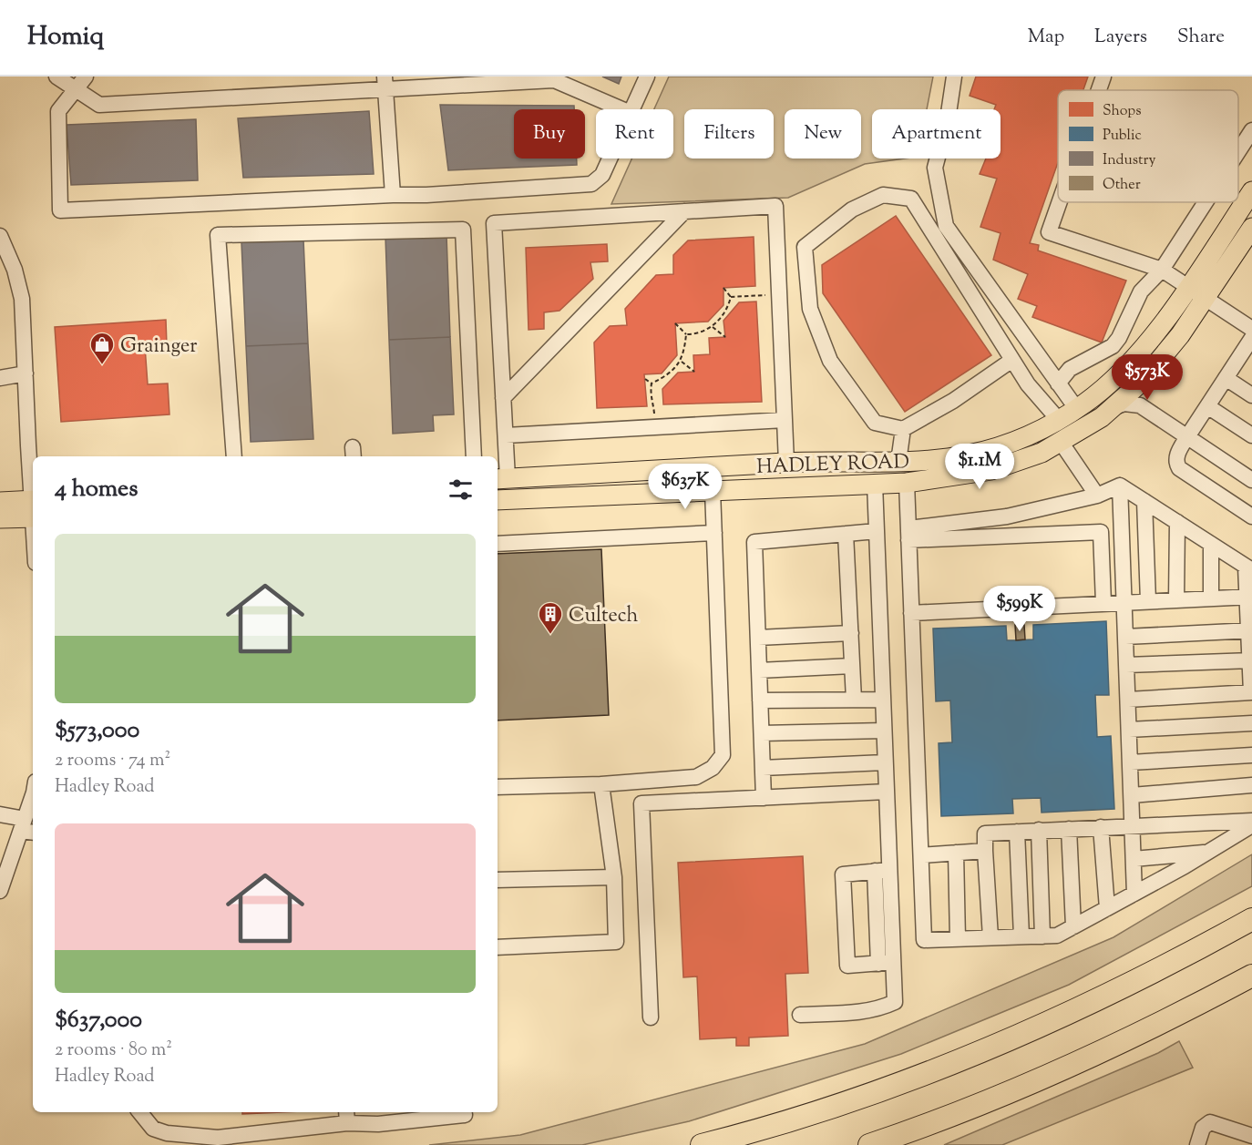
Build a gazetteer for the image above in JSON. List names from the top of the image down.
{
  "streets": {
    "main road": ["HADLEY ROAD"]
  },
  "places": {
    "shop": ["Grainger"],
    "building": ["Cultech"]
  },
  "legend": [
    "Shops",
    "Public",
    "Industry",
    "Other"
  ],
  "page": {
    "header": "Homiq",
    "nav": ["Map", "Layers", "Share"],
    "chip": [
      "Buy",
      "Rent",
      "Filters",
      "New",
      "Apartment"
    ],
    "price": [
      "$573K",
      "$1.1M",
      "$637K",
      "$599K"
    ],
    "heading": "4 homes",
    "list": [
      {
        "name": "$573,000",
        "note": "2 rooms · 74 m² · Hadley Road"
      },
      {
        "name": "$637,000",
        "note": "2 rooms · 80 m² · Hadley Road"
      }
    ]
  }
}
